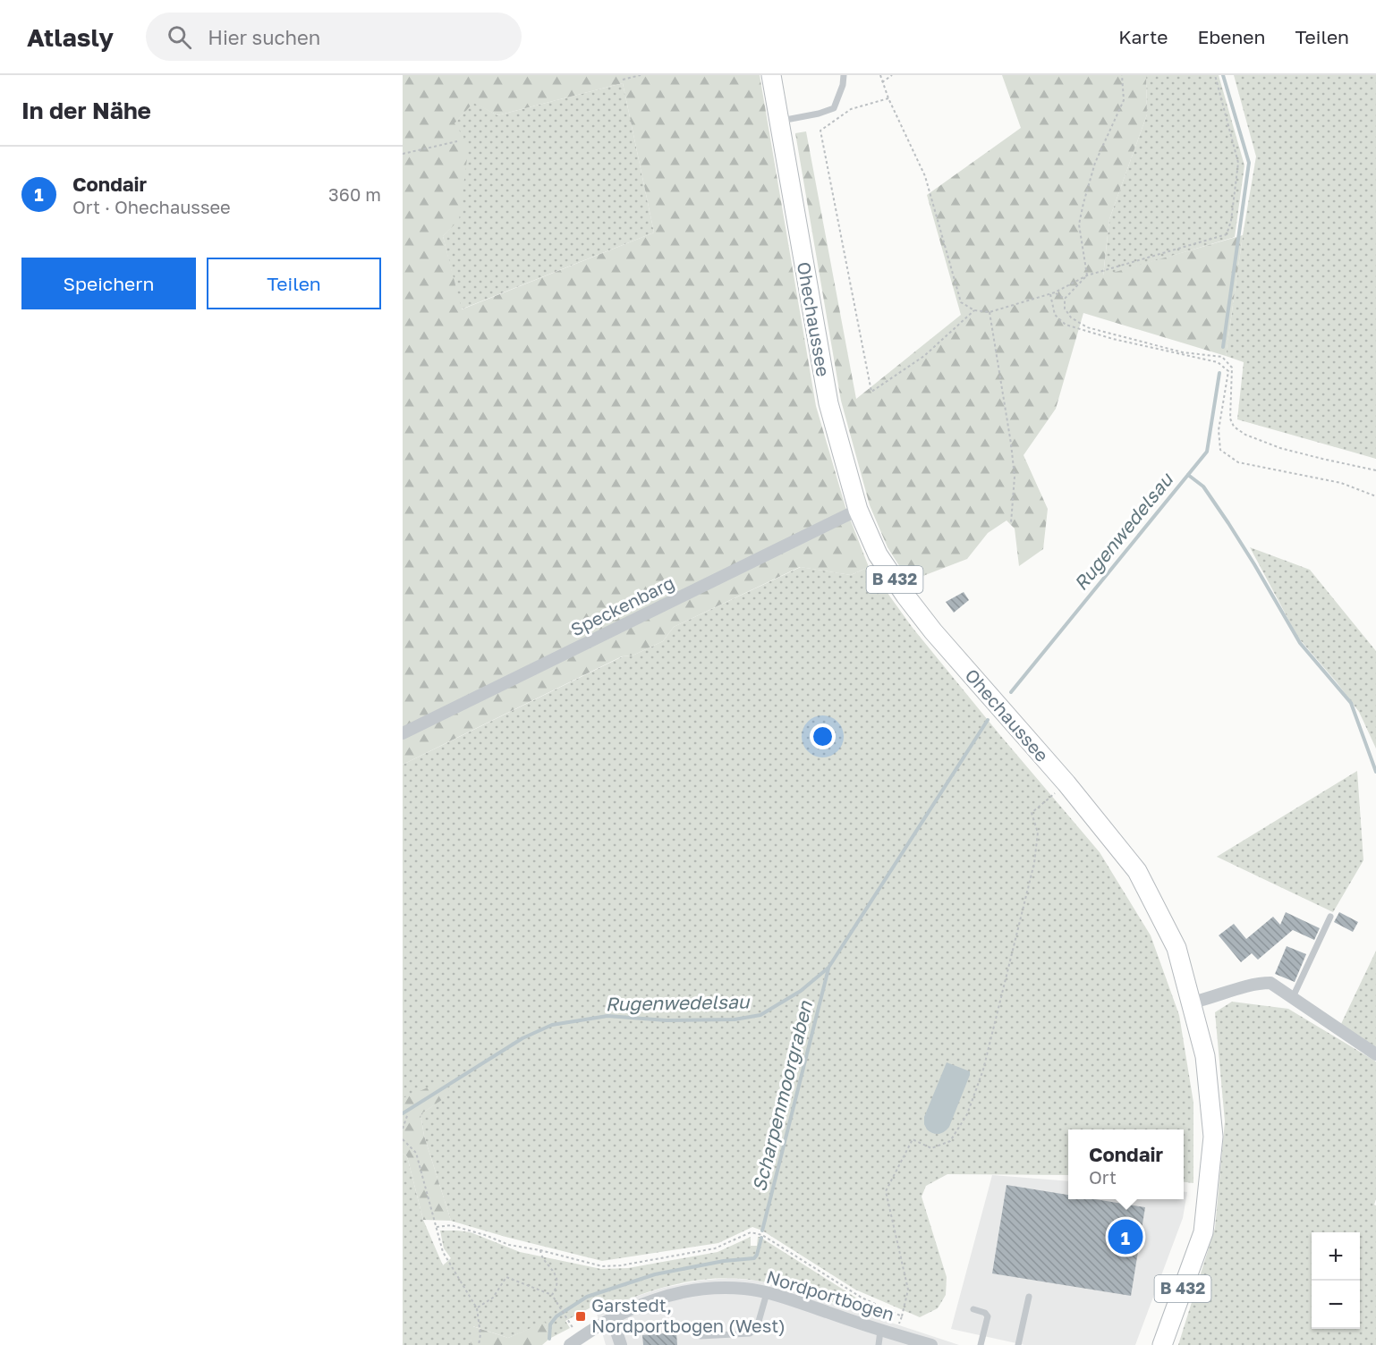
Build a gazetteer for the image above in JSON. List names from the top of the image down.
{
  "streets": {
    "main road": ["Ohechaussee", "B 432"],
    "street": ["Speckenbarg", "Nordportbogen"]
  },
  "crossings": [
    ["Ohechaussee", "Speckenbarg"]
  ],
  "water": ["Rugenwedelsau", "Scharpenmoorgraben"],
  "places": {
    "transit": ["Garstedt, Nordportbogen (West)"]
  },
  "page": {
    "header": "Atlasly",
    "search": "Hier suchen",
    "nav": ["Karte", "Ebenen", "Teilen"],
    "heading": "In der Nähe",
    "list": [
      {
        "mark": "1",
        "name": "Condair",
        "note": "Ort · Ohechaussee",
        "value": "360 m"
      }
    ],
    "buttons": ["Speichern", "Teilen"],
    "popup": ["Condair", "Ort"],
    "pins": "1",
    "map_buttons": ["+", "−"]
  }
}
